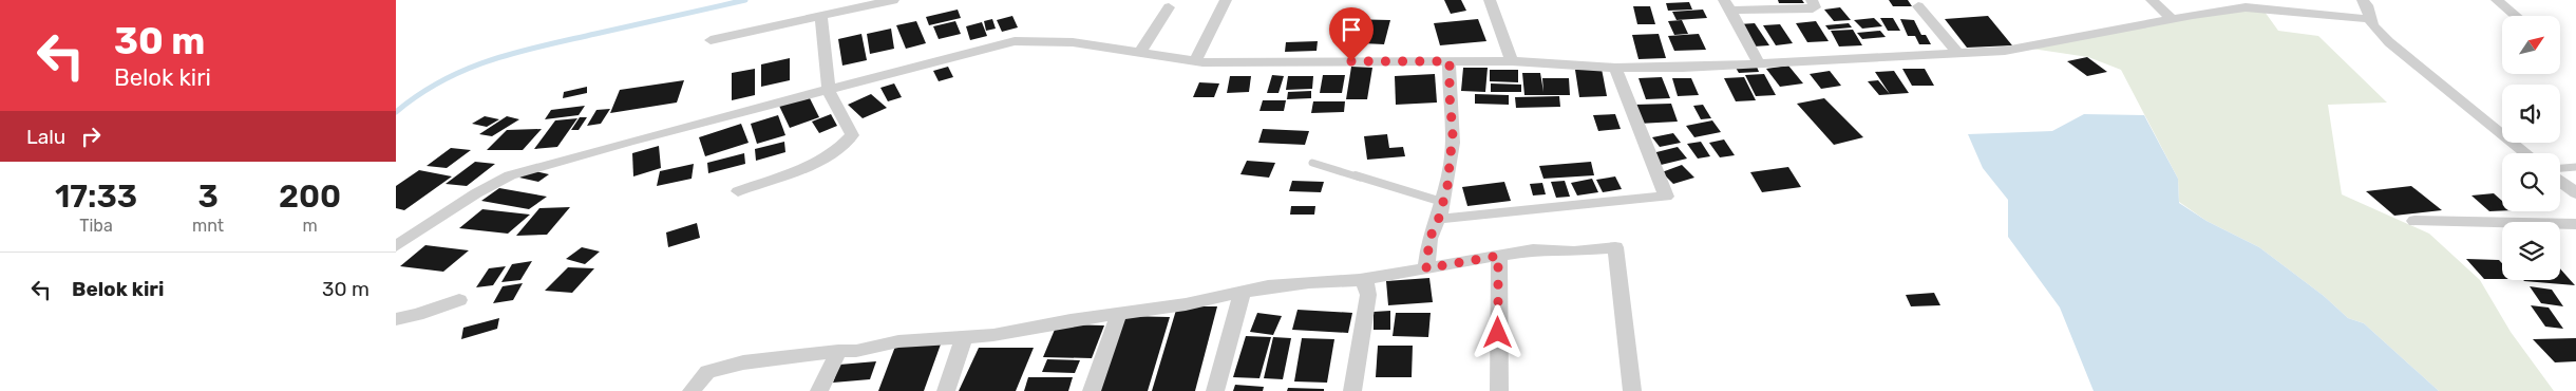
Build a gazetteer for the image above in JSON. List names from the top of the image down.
{
  "north": "top right",
  "page": {
    "turn": ["30 m", "Belok kiri"],
    "then": "Lalu",
    "eta": [
      "17:33",
      "Tiba",
      "3",
      "mnt",
      "200",
      "m"
    ],
    "list": [
      {
        "name": "Belok kiri",
        "value": "30 m"
      }
    ]
  }
}
